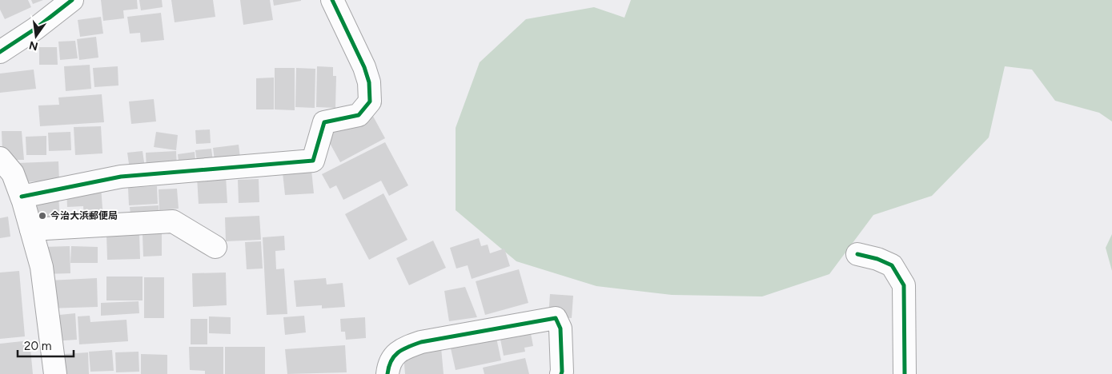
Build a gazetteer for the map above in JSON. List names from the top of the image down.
{
  "places": ["今治大浜郵便局"],
  "scale_bar": "20 m",
  "north": "bottom"
}
